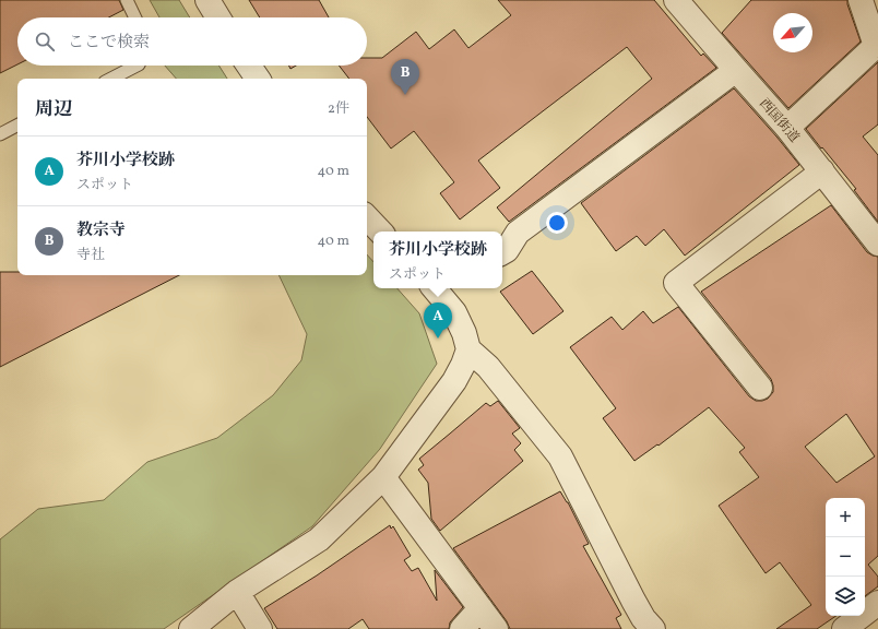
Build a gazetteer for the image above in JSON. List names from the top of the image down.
{
  "streets": {
    "street": ["西国街道"]
  },
  "north": "bottom left",
  "page": {
    "search": "ここで検索",
    "pins": ["B", "A"],
    "heading": ["周辺", "2件"],
    "list": [
      {
        "mark": "A",
        "name": "芥川小学校跡",
        "note": "スポット",
        "value": "40 m"
      },
      {
        "mark": "B",
        "name": "教宗寺",
        "note": "寺社",
        "value": "40 m"
      }
    ],
    "popup": ["芥川小学校跡", "スポット"],
    "map_buttons": ["+", "−"]
  }
}
